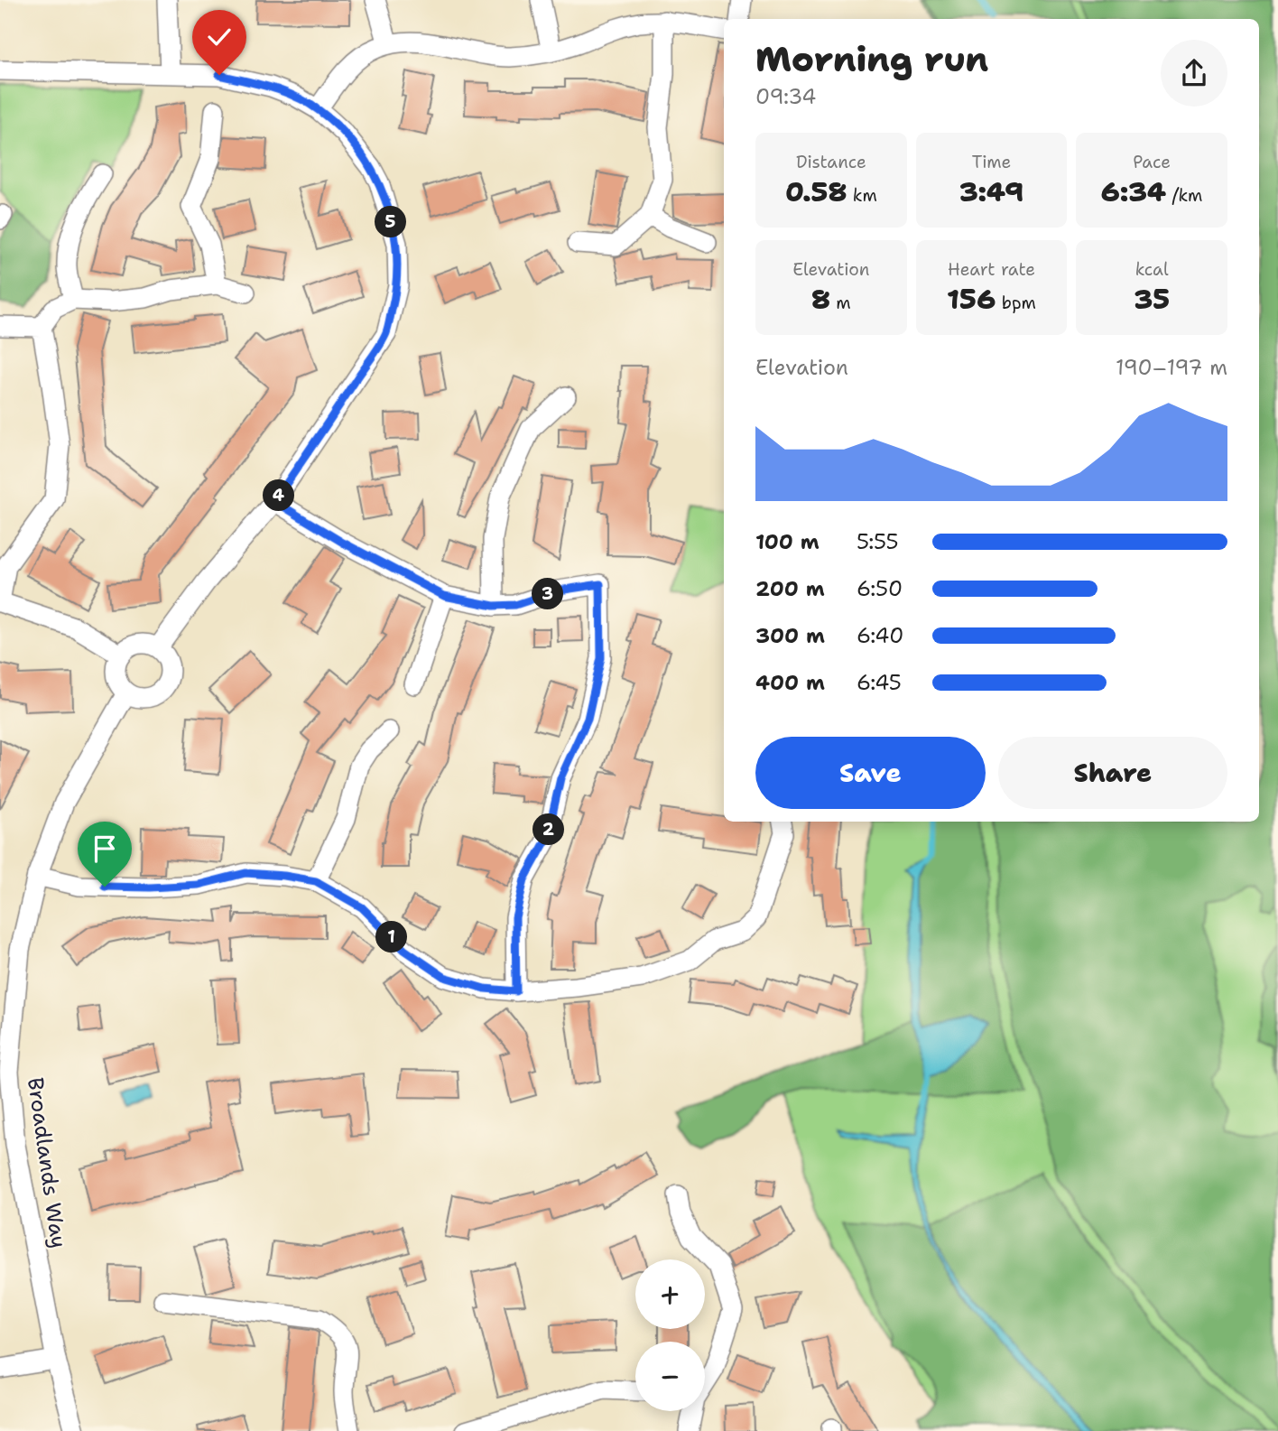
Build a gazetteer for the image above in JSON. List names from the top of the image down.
{
  "streets": {
    "street": ["Broadlands Way"]
  },
  "page": {
    "heading": ["Morning run", "09:34"],
    "stats": [
      ["Distance", "0.58 km"],
      ["Time", "3:49"],
      ["Pace", "6:34 /km"],
      ["Elevation", "8 m"],
      ["Heart rate", "156 bpm"],
      ["kcal", "35"]
    ],
    "pins": [
      "5",
      "4",
      "3",
      "2",
      "1"
    ],
    "chart": ["Elevation", "190–197 m"],
    "list": [
      {
        "name": "100 m",
        "note": "5:55"
      },
      {
        "name": "200 m",
        "note": "6:50"
      },
      {
        "name": "300 m",
        "note": "6:40"
      },
      {
        "name": "400 m",
        "note": "6:45"
      }
    ],
    "buttons": ["Save", "Share"],
    "map_buttons": ["+", "−"]
  }
}
